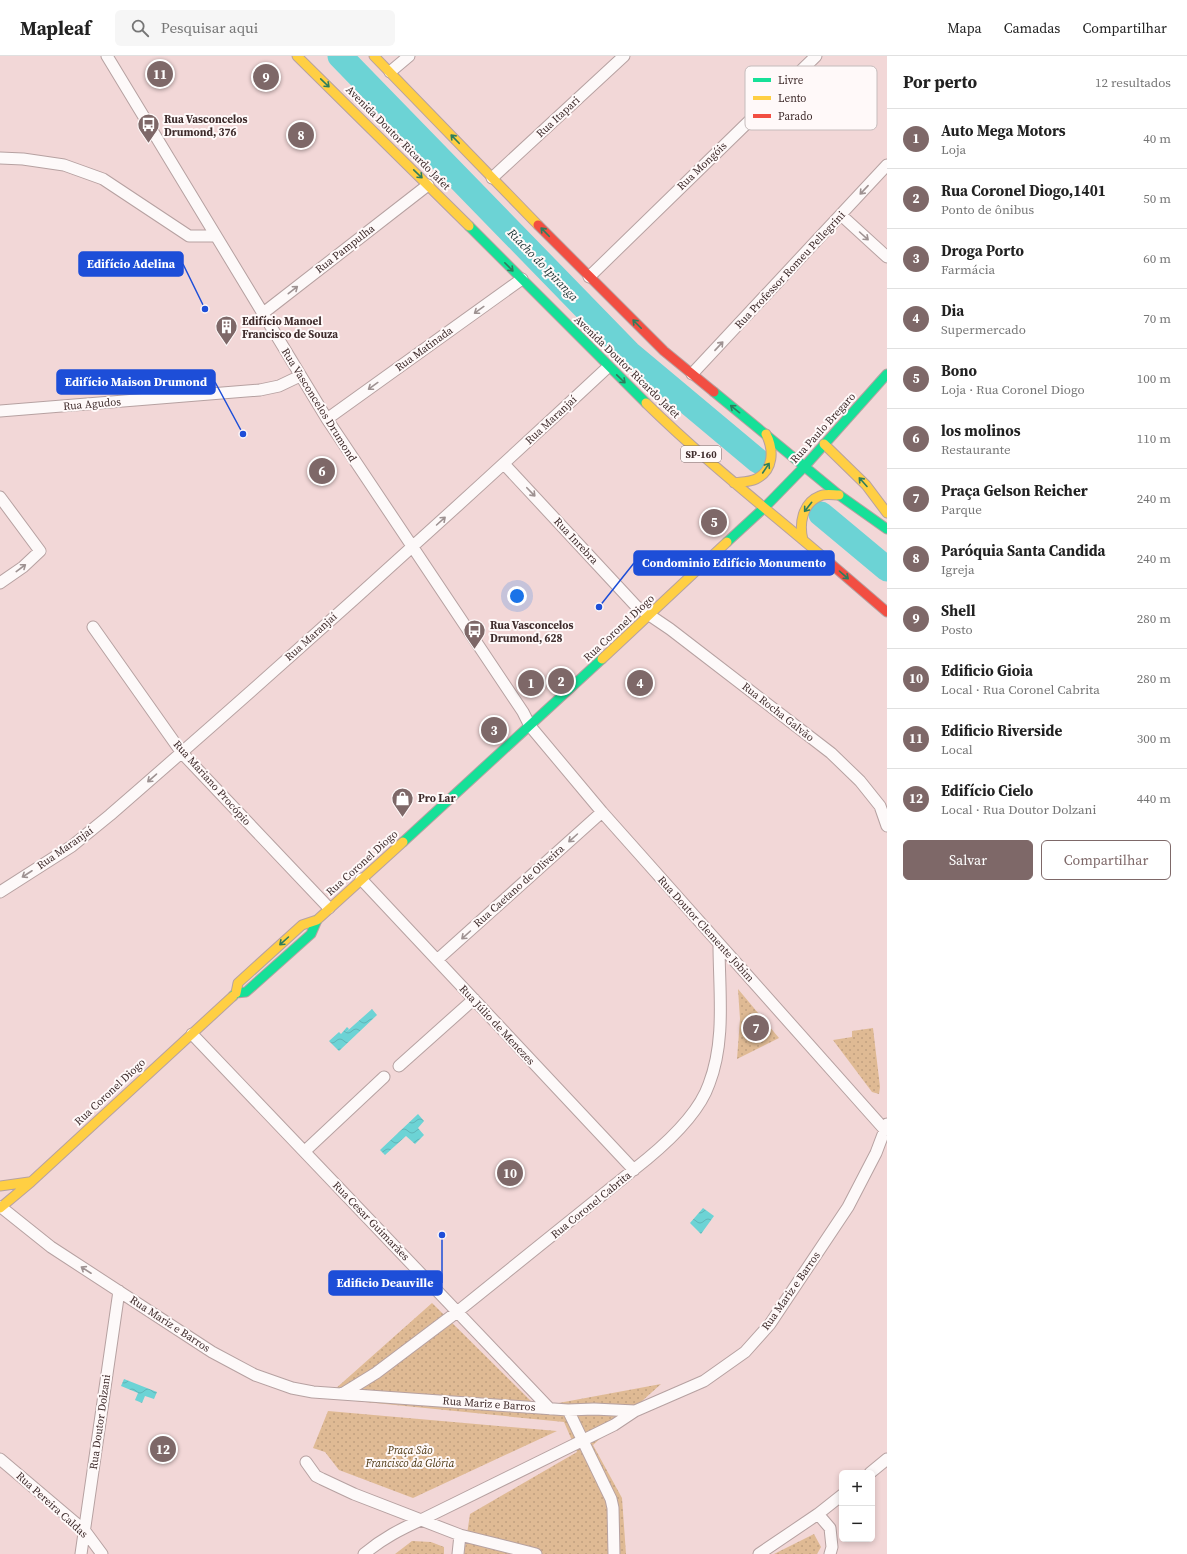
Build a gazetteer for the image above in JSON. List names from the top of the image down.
{
  "streets": {
    "main road": [
      "Avenida Doutor Ricardo Jafet",
      "Rua Paulo Bregaro",
      "SP-160",
      "Rua Coronel Diogo"
    ],
    "street": [
      "Rua Itapari",
      "Rua Mongóis",
      "Rua Pampulha",
      "Rua Professor Romeu Pellegrini",
      "Rua Matinada",
      "Rua Agudos",
      "Rua Vasconcelos Drumond",
      "Rua Maranjaí",
      "Rua Inrebra",
      "Rua Rocha Galvão",
      "Rua Mariano Procópio",
      "Rua Caetano de Oliveira",
      "Rua Doutor Clemente Jobim",
      "Rua Júlio de Menezes",
      "Rua Coronel Cabrita",
      "Rua Cesar Guimarães",
      "Rua Mariz e Barros",
      "Rua Doutor Dolzani",
      "Rua Pereira Caldas"
    ]
  },
  "crossings": [
    ["Avenida Doutor Ricardo Jafet", "Rua Pampulha"],
    ["Avenida Doutor Ricardo Jafet", "Rua Matinada"],
    ["Avenida Doutor Ricardo Jafet", "Rua Maranjaí"],
    ["Avenida Doutor Ricardo Jafet", "Rua Coronel Diogo"],
    ["Rua Pampulha", "Rua Vasconcelos Drumond"],
    ["Rua Matinada", "Rua Vasconcelos Drumond"],
    ["Rua Agudos", "Rua Vasconcelos Drumond"],
    ["Rua Vasconcelos Drumond", "Rua Maranjaí"],
    ["Rua Vasconcelos Drumond", "Rua Coronel Diogo"],
    ["Rua Vasconcelos Drumond", "Rua Doutor Clemente Jobim"],
    ["Rua Maranjaí", "Rua Inrebra"],
    ["Rua Maranjaí", "Rua Mariano Procópio"],
    ["Rua Paulo Bregaro", "Rua Coronel Diogo"],
    ["Rua Inrebra", "Rua Coronel Diogo"],
    ["Rua Inrebra", "Rua Rocha Galvão"],
    ["Rua Coronel Diogo", "Rua Rocha Galvão"],
    ["Rua Coronel Diogo", "Rua Mariano Procópio"],
    ["Rua Coronel Diogo", "Rua Doutor Clemente Jobim"],
    ["Rua Coronel Diogo", "Rua Júlio de Menezes"],
    ["Rua Coronel Diogo", "Rua Cesar Guimarães"],
    ["Rua Coronel Diogo", "Rua Mariz e Barros"],
    ["Rua Caetano de Oliveira", "Rua Doutor Clemente Jobim"],
    ["Rua Caetano de Oliveira", "Rua Júlio de Menezes"],
    ["Rua Doutor Clemente Jobim", "Rua Coronel Cabrita"],
    ["Rua Doutor Clemente Jobim", "Rua Mariz e Barros"],
    ["Rua Júlio de Menezes", "Rua Coronel Cabrita"],
    ["Rua Coronel Cabrita", "Rua Cesar Guimarães"],
    ["Rua Coronel Cabrita", "Rua Mariz e Barros"],
    ["Rua Cesar Guimarães", "Rua Mariz e Barros"],
    ["Rua Mariz e Barros", "Rua Doutor Dolzani"],
    ["Rua Doutor Dolzani", "Rua Pereira Caldas"]
  ],
  "one_way": [
    "Rua Pampulha",
    "Rua Matinada",
    "Rua Inrebra",
    "Rua Caetano de Oliveira"
  ],
  "water": ["Riacho do Ipiranga"],
  "parks": ["Praça São Francisco da Glória"],
  "places": {
    "bus stop": ["Rua Vasconcelos Drumond, 376", "Rua Vasconcelos Drumond, 628"],
    "other": [
      "Edifício Adelina",
      "Edifício Maison Drumond",
      "Condominio Edifício Monumento",
      "Edificio Deauville"
    ],
    "building": ["Edifício Manoel Francisco de Souza"],
    "shop": ["Pro Lar"]
  },
  "legend": ["Livre", "Lento", "Parado"],
  "page": {
    "header": "Mapleaf",
    "search": "Pesquisar aqui",
    "nav": ["Mapa", "Camadas", "Compartilhar"],
    "heading": ["Por perto", "12 resultados"],
    "pins": [
      "11",
      "9",
      "8",
      "6",
      "5",
      "2",
      "1",
      "4",
      "3",
      "7",
      "10",
      "12"
    ],
    "list": [
      {
        "mark": "1",
        "name": "Auto Mega Motors",
        "note": "Loja",
        "value": "40 m"
      },
      {
        "mark": "2",
        "name": "Rua Coronel Diogo,1401",
        "note": "Ponto de ônibus",
        "value": "50 m"
      },
      {
        "mark": "3",
        "name": "Droga Porto",
        "note": "Farmácia",
        "value": "60 m"
      },
      {
        "mark": "4",
        "name": "Dia",
        "note": "Supermercado",
        "value": "70 m"
      },
      {
        "mark": "5",
        "name": "Bono",
        "note": "Loja · Rua Coronel Diogo",
        "value": "100 m"
      },
      {
        "mark": "6",
        "name": "los molinos",
        "note": "Restaurante",
        "value": "110 m"
      },
      {
        "mark": "7",
        "name": "Praça Gelson Reicher",
        "note": "Parque",
        "value": "240 m"
      },
      {
        "mark": "8",
        "name": "Paróquia Santa Candida",
        "note": "Igreja",
        "value": "240 m"
      },
      {
        "mark": "9",
        "name": "Shell",
        "note": "Posto",
        "value": "280 m"
      },
      {
        "mark": "10",
        "name": "Edificio Gioia",
        "note": "Local · Rua Coronel Cabrita",
        "value": "280 m"
      },
      {
        "mark": "11",
        "name": "Edificio Riverside",
        "note": "Local",
        "value": "300 m"
      },
      {
        "mark": "12",
        "name": "Edifício Cielo",
        "note": "Local · Rua Doutor Dolzani",
        "value": "440 m"
      }
    ],
    "buttons": ["Salvar", "Compartilhar"],
    "map_buttons": ["+", "−"]
  }
}
